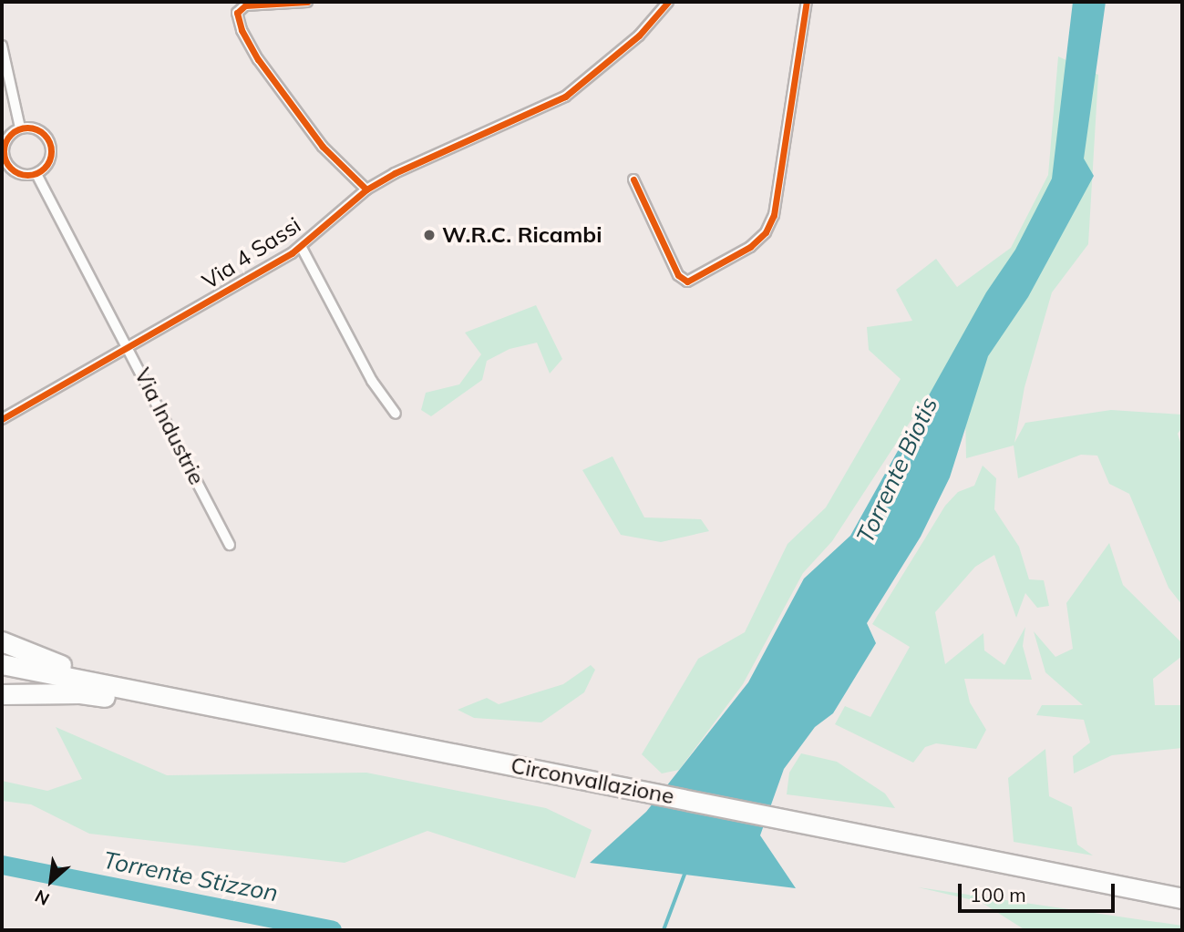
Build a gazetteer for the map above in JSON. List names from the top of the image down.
{
  "streets": {
    "highway": ["Circonvallazione"],
    "street": ["Via 4 Sassi", "Via Industrie"]
  },
  "crossings": [
    ["Via 4 Sassi", "Via Industrie"]
  ],
  "water": ["Torrente Biotis", "Torrente Stizzon"],
  "places": ["W.R.C. Ricambi"],
  "scale_bar": "100 m",
  "north": "bottom left"
}
